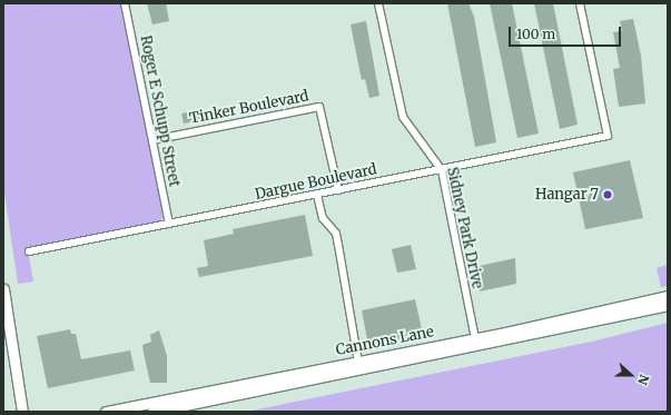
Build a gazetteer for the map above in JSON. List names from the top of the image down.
{
  "streets": {
    "main road": ["Cannons Lane"],
    "street": [
      "Tinker Boulevard",
      "Roger E Schupp Street",
      "Dargue Boulevard",
      "Sidney Park Drive"
    ]
  },
  "crossings": [
    ["Tinker Boulevard", "Roger E Schupp Street"],
    ["Tinker Boulevard", "Dargue Boulevard"],
    ["Roger E Schupp Street", "Dargue Boulevard"],
    ["Dargue Boulevard", "Sidney Park Drive"],
    ["Sidney Park Drive", "Cannons Lane"]
  ],
  "places": ["Hangar 7"],
  "scale_bar": "100 m",
  "north": "right"
}
